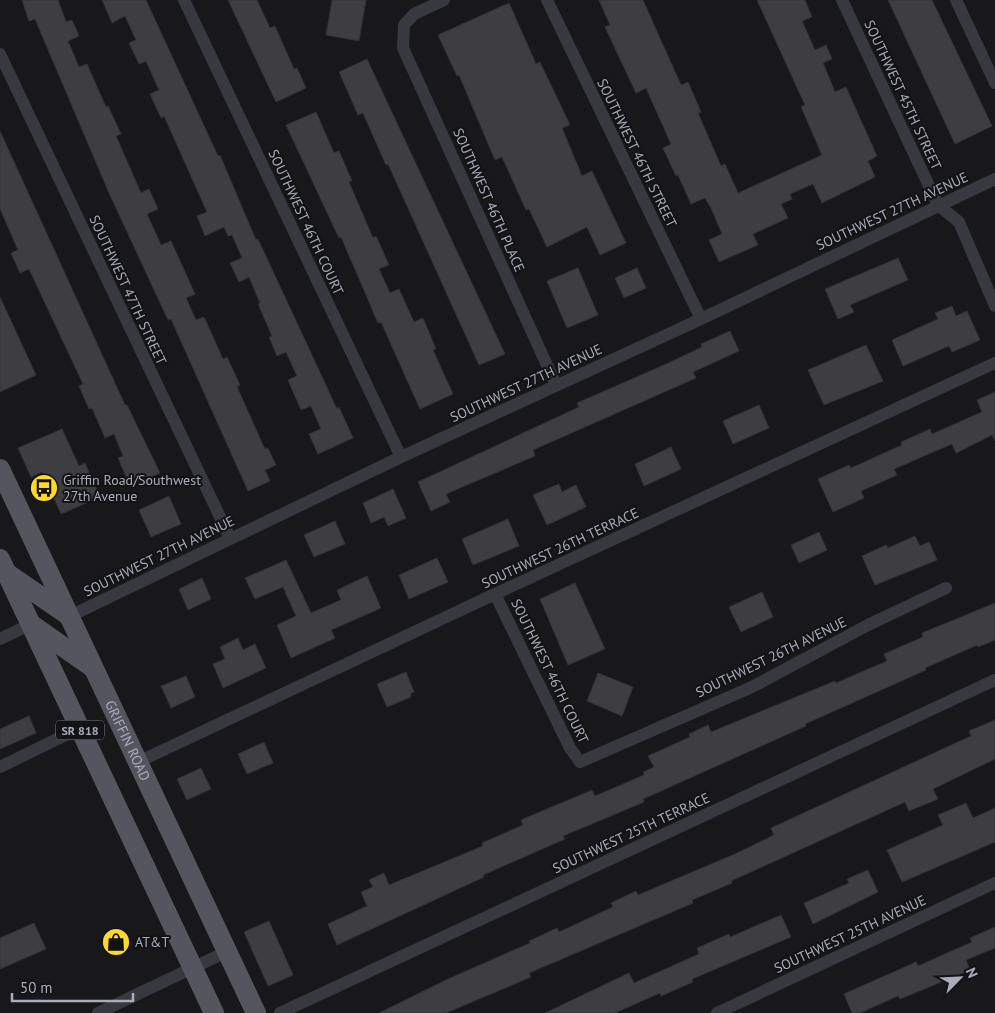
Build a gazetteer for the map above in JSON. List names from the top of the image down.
{
  "streets": {
    "main road": ["SR 818", "GRIFFIN ROAD"],
    "street": [
      "SOUTHWEST 45TH STREET",
      "SOUTHWEST 46TH STREET",
      "SOUTHWEST 46TH PLACE",
      "SOUTHWEST 27TH AVENUE",
      "SOUTHWEST 46TH COURT",
      "SOUTHWEST 47TH STREET",
      "SOUTHWEST 26TH TERRACE",
      "SOUTHWEST 26TH AVENUE",
      "SOUTHWEST 25TH TERRACE",
      "SOUTHWEST 25TH AVENUE"
    ]
  },
  "crossings": [
    ["SOUTHWEST 45TH STREET", "SOUTHWEST 27TH AVENUE"],
    ["SOUTHWEST 46TH STREET", "SOUTHWEST 27TH AVENUE"],
    ["SOUTHWEST 46TH PLACE", "SOUTHWEST 27TH AVENUE"],
    ["SOUTHWEST 27TH AVENUE", "SOUTHWEST 46TH COURT"],
    ["SOUTHWEST 27TH AVENUE", "SOUTHWEST 47TH STREET"],
    ["SOUTHWEST 27TH AVENUE", "GRIFFIN ROAD"],
    ["SOUTHWEST 46TH COURT", "SOUTHWEST 26TH TERRACE"],
    ["SOUTHWEST 46TH COURT", "SOUTHWEST 26TH AVENUE"],
    ["SOUTHWEST 26TH TERRACE", "GRIFFIN ROAD"]
  ],
  "places": {
    "bus stop": ["Griffin Road/Southwest 27th Avenue"],
    "shop": ["AT&T"]
  },
  "scale_bar": "50 m",
  "north": "top right"
}
